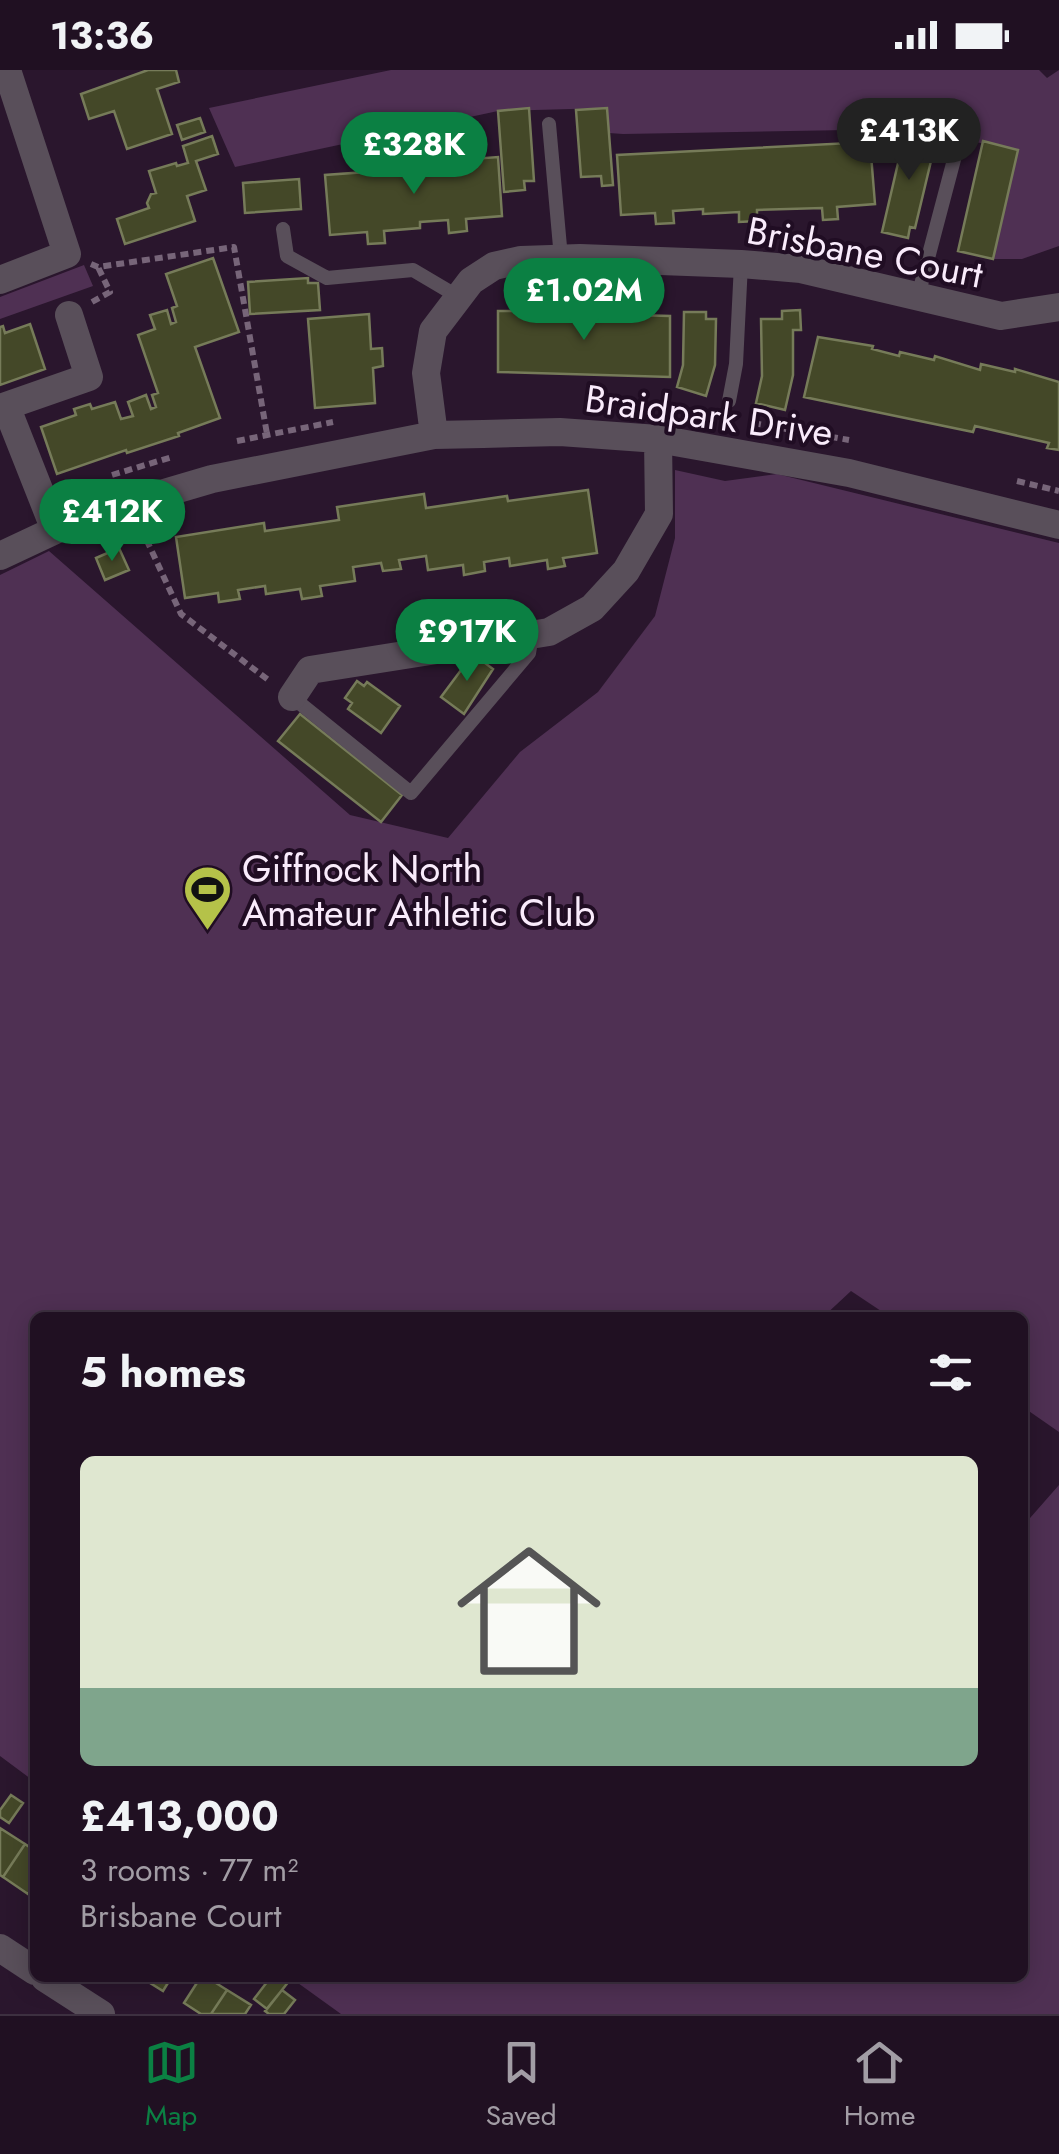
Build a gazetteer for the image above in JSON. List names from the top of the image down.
{
  "streets": {
    "street": ["Brisbane Court", "Braidpark Drive"]
  },
  "crossings": [
    ["Brisbane Court", "Braidpark Drive"]
  ],
  "places": {
    "sports": ["Giffnock North Amateur Athletic Club"]
  },
  "page": {
    "status": "13:36",
    "price": [
      "£413K",
      "£328K",
      "£1.02M",
      "£412K",
      "£917K"
    ],
    "heading": "5 homes",
    "list": [
      {
        "name": "£413,000",
        "note": "3 rooms · 77 m² · Brisbane Court"
      }
    ],
    "tabs": ["Map", "Saved", "Home"]
  }
}
